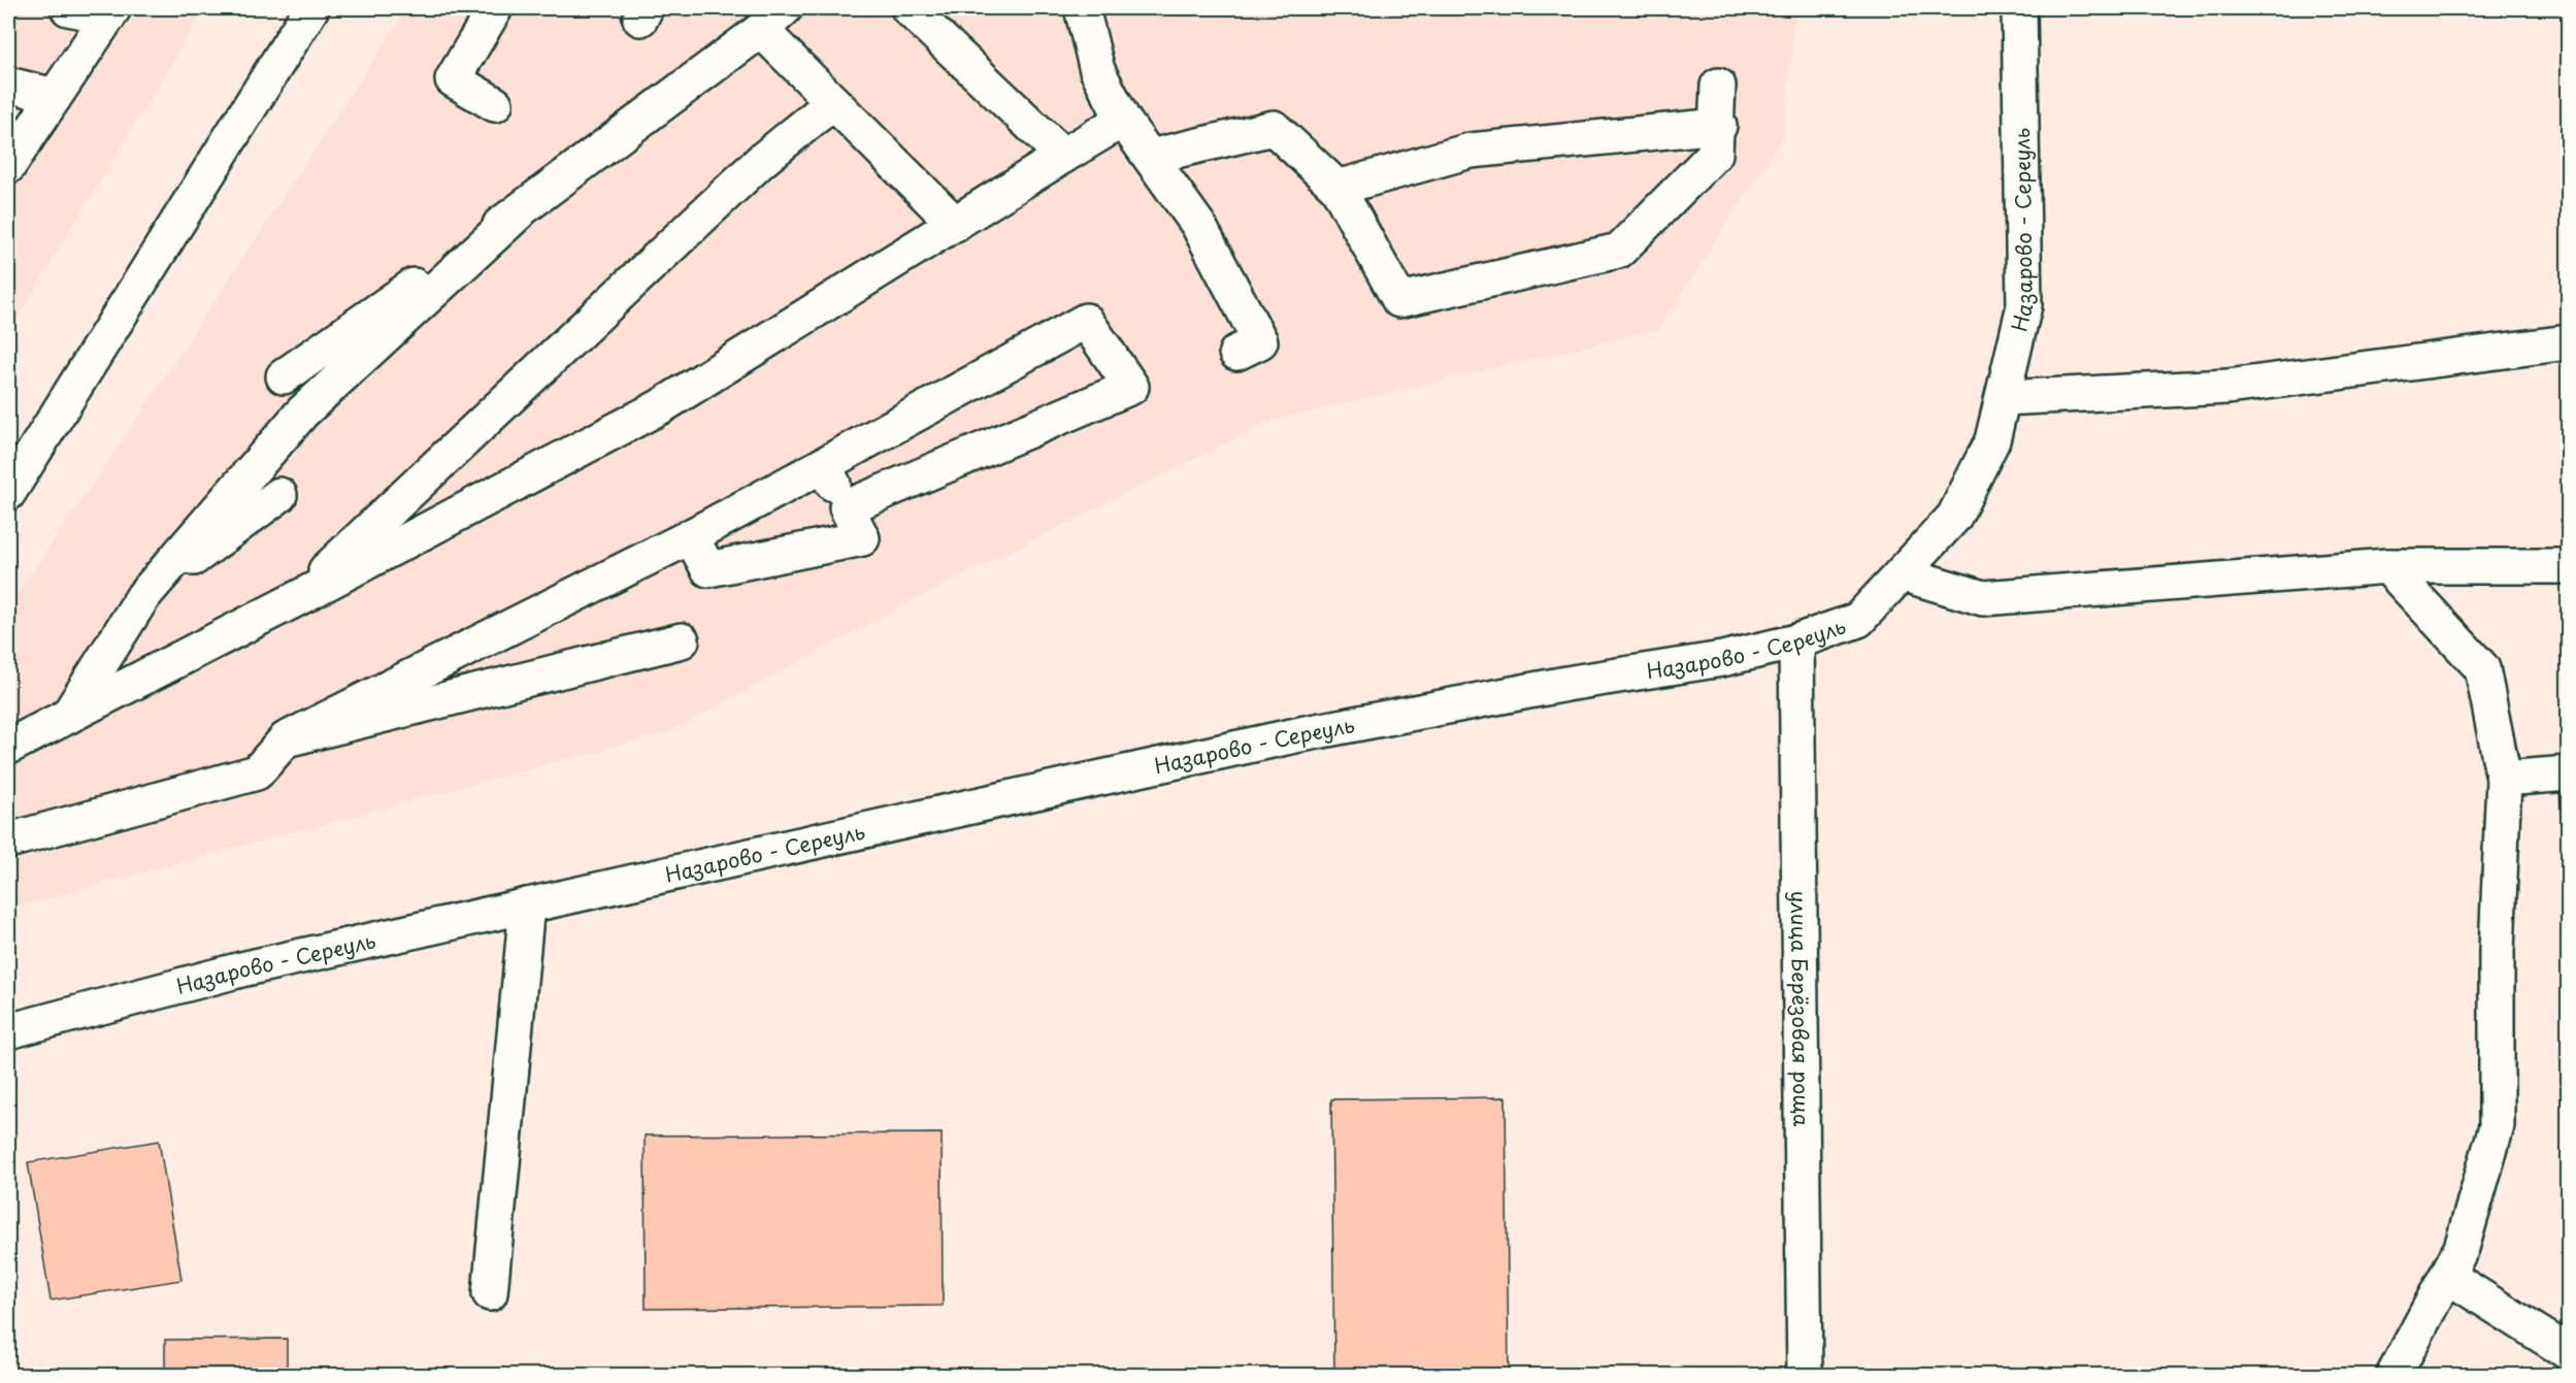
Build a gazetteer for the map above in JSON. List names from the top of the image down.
{
  "streets": {
    "street": ["Назарово - Сереуль", "улица Берёзовая роща"]
  },
  "crossings": [
    ["Назарово - Сереуль", "улица Берёзовая роща"]
  ]
}
